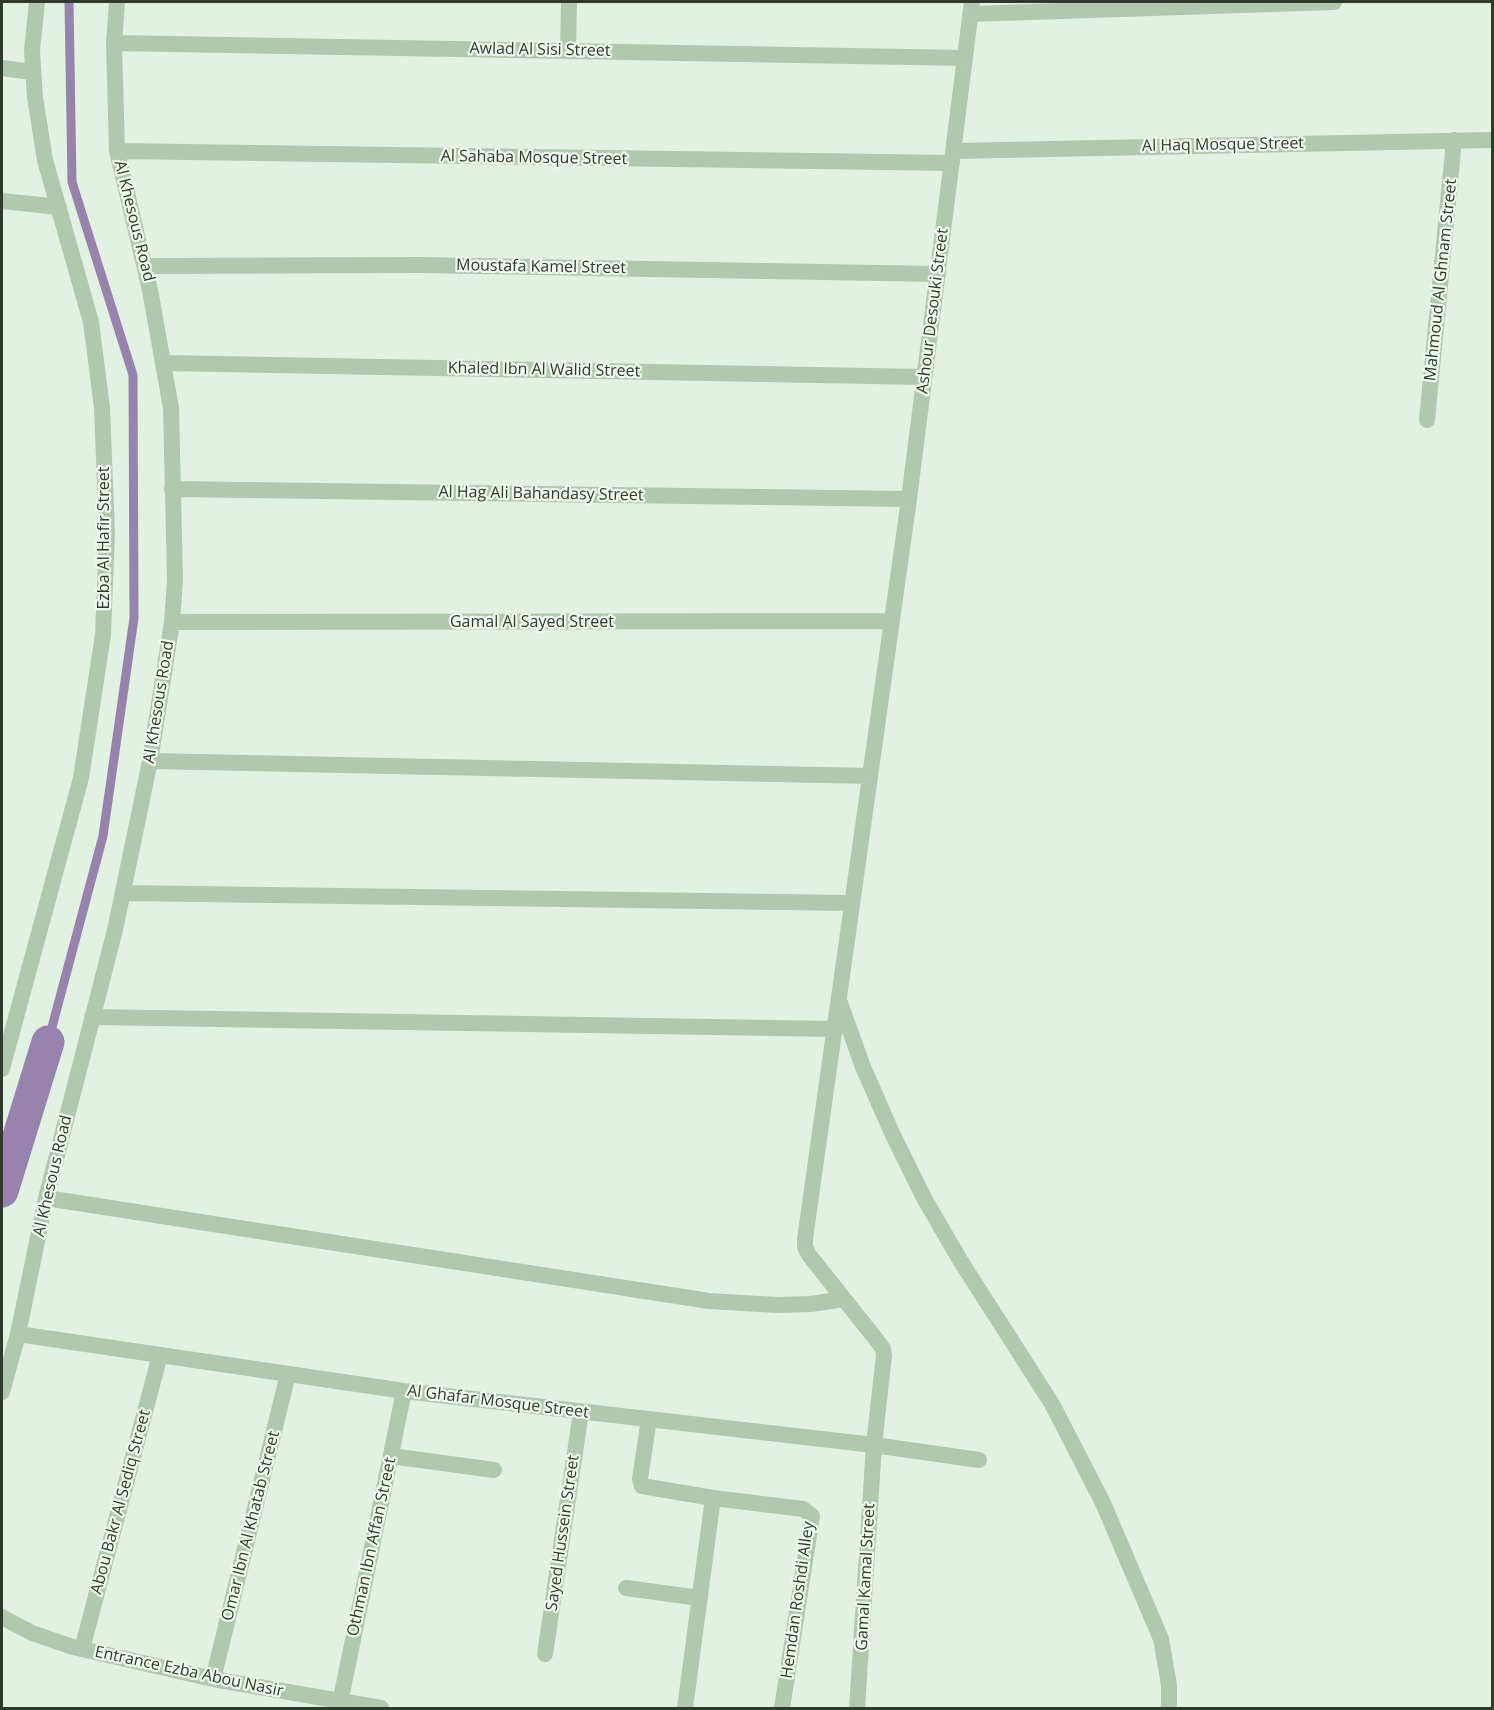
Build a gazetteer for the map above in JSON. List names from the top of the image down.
{
  "streets": {
    "street": [
      "Awlad Al Sisi Street",
      "Al Haq Mosque Street",
      "Al Sahaba Mosque Street",
      "Al Khesous Road",
      "Moustafa Kamel Street",
      "Mahmoud Al Ghnam Street",
      "Ashour Desouki Street",
      "Khaled Ibn Al Walid Street",
      "Al Hag Ali Bahandasy Street",
      "Ezba Al Hafir Street",
      "Gamal Al Sayed Street",
      "Al Ghafar Mosque Street",
      "Abou Bakr Al Sediq Street",
      "Omar Ibn Al Khatab Street",
      "Sayed Hussein Street",
      "Othman Ibn Affan Street",
      "Gamal Kamal Street",
      "Hemdan Roshdi Alley",
      "Entrance Ezba Abou Nasir"
    ]
  },
  "crossings": [
    ["Awlad Al Sisi Street", "Al Khesous Road"],
    ["Awlad Al Sisi Street", "Ashour Desouki Street"],
    ["Al Haq Mosque Street", "Al Sahaba Mosque Street"],
    ["Al Haq Mosque Street", "Mahmoud Al Ghnam Street"],
    ["Al Haq Mosque Street", "Ashour Desouki Street"],
    ["Al Sahaba Mosque Street", "Al Khesous Road"],
    ["Al Sahaba Mosque Street", "Ashour Desouki Street"],
    ["Al Khesous Road", "Moustafa Kamel Street"],
    ["Al Khesous Road", "Khaled Ibn Al Walid Street"],
    ["Al Khesous Road", "Al Hag Ali Bahandasy Street"],
    ["Al Khesous Road", "Gamal Al Sayed Street"],
    ["Al Khesous Road", "Al Ghafar Mosque Street"],
    ["Moustafa Kamel Street", "Ashour Desouki Street"],
    ["Ashour Desouki Street", "Khaled Ibn Al Walid Street"],
    ["Ashour Desouki Street", "Al Hag Ali Bahandasy Street"],
    ["Ashour Desouki Street", "Gamal Al Sayed Street"],
    ["Ashour Desouki Street", "Gamal Kamal Street"],
    ["Al Ghafar Mosque Street", "Abou Bakr Al Sediq Street"],
    ["Al Ghafar Mosque Street", "Omar Ibn Al Khatab Street"],
    ["Al Ghafar Mosque Street", "Sayed Hussein Street"],
    ["Al Ghafar Mosque Street", "Othman Ibn Affan Street"],
    ["Al Ghafar Mosque Street", "Gamal Kamal Street"],
    ["Al Ghafar Mosque Street", "Hemdan Roshdi Alley"],
    ["Abou Bakr Al Sediq Street", "Entrance Ezba Abou Nasir"],
    ["Omar Ibn Al Khatab Street", "Entrance Ezba Abou Nasir"],
    ["Othman Ibn Affan Street", "Entrance Ezba Abou Nasir"]
  ]
}
